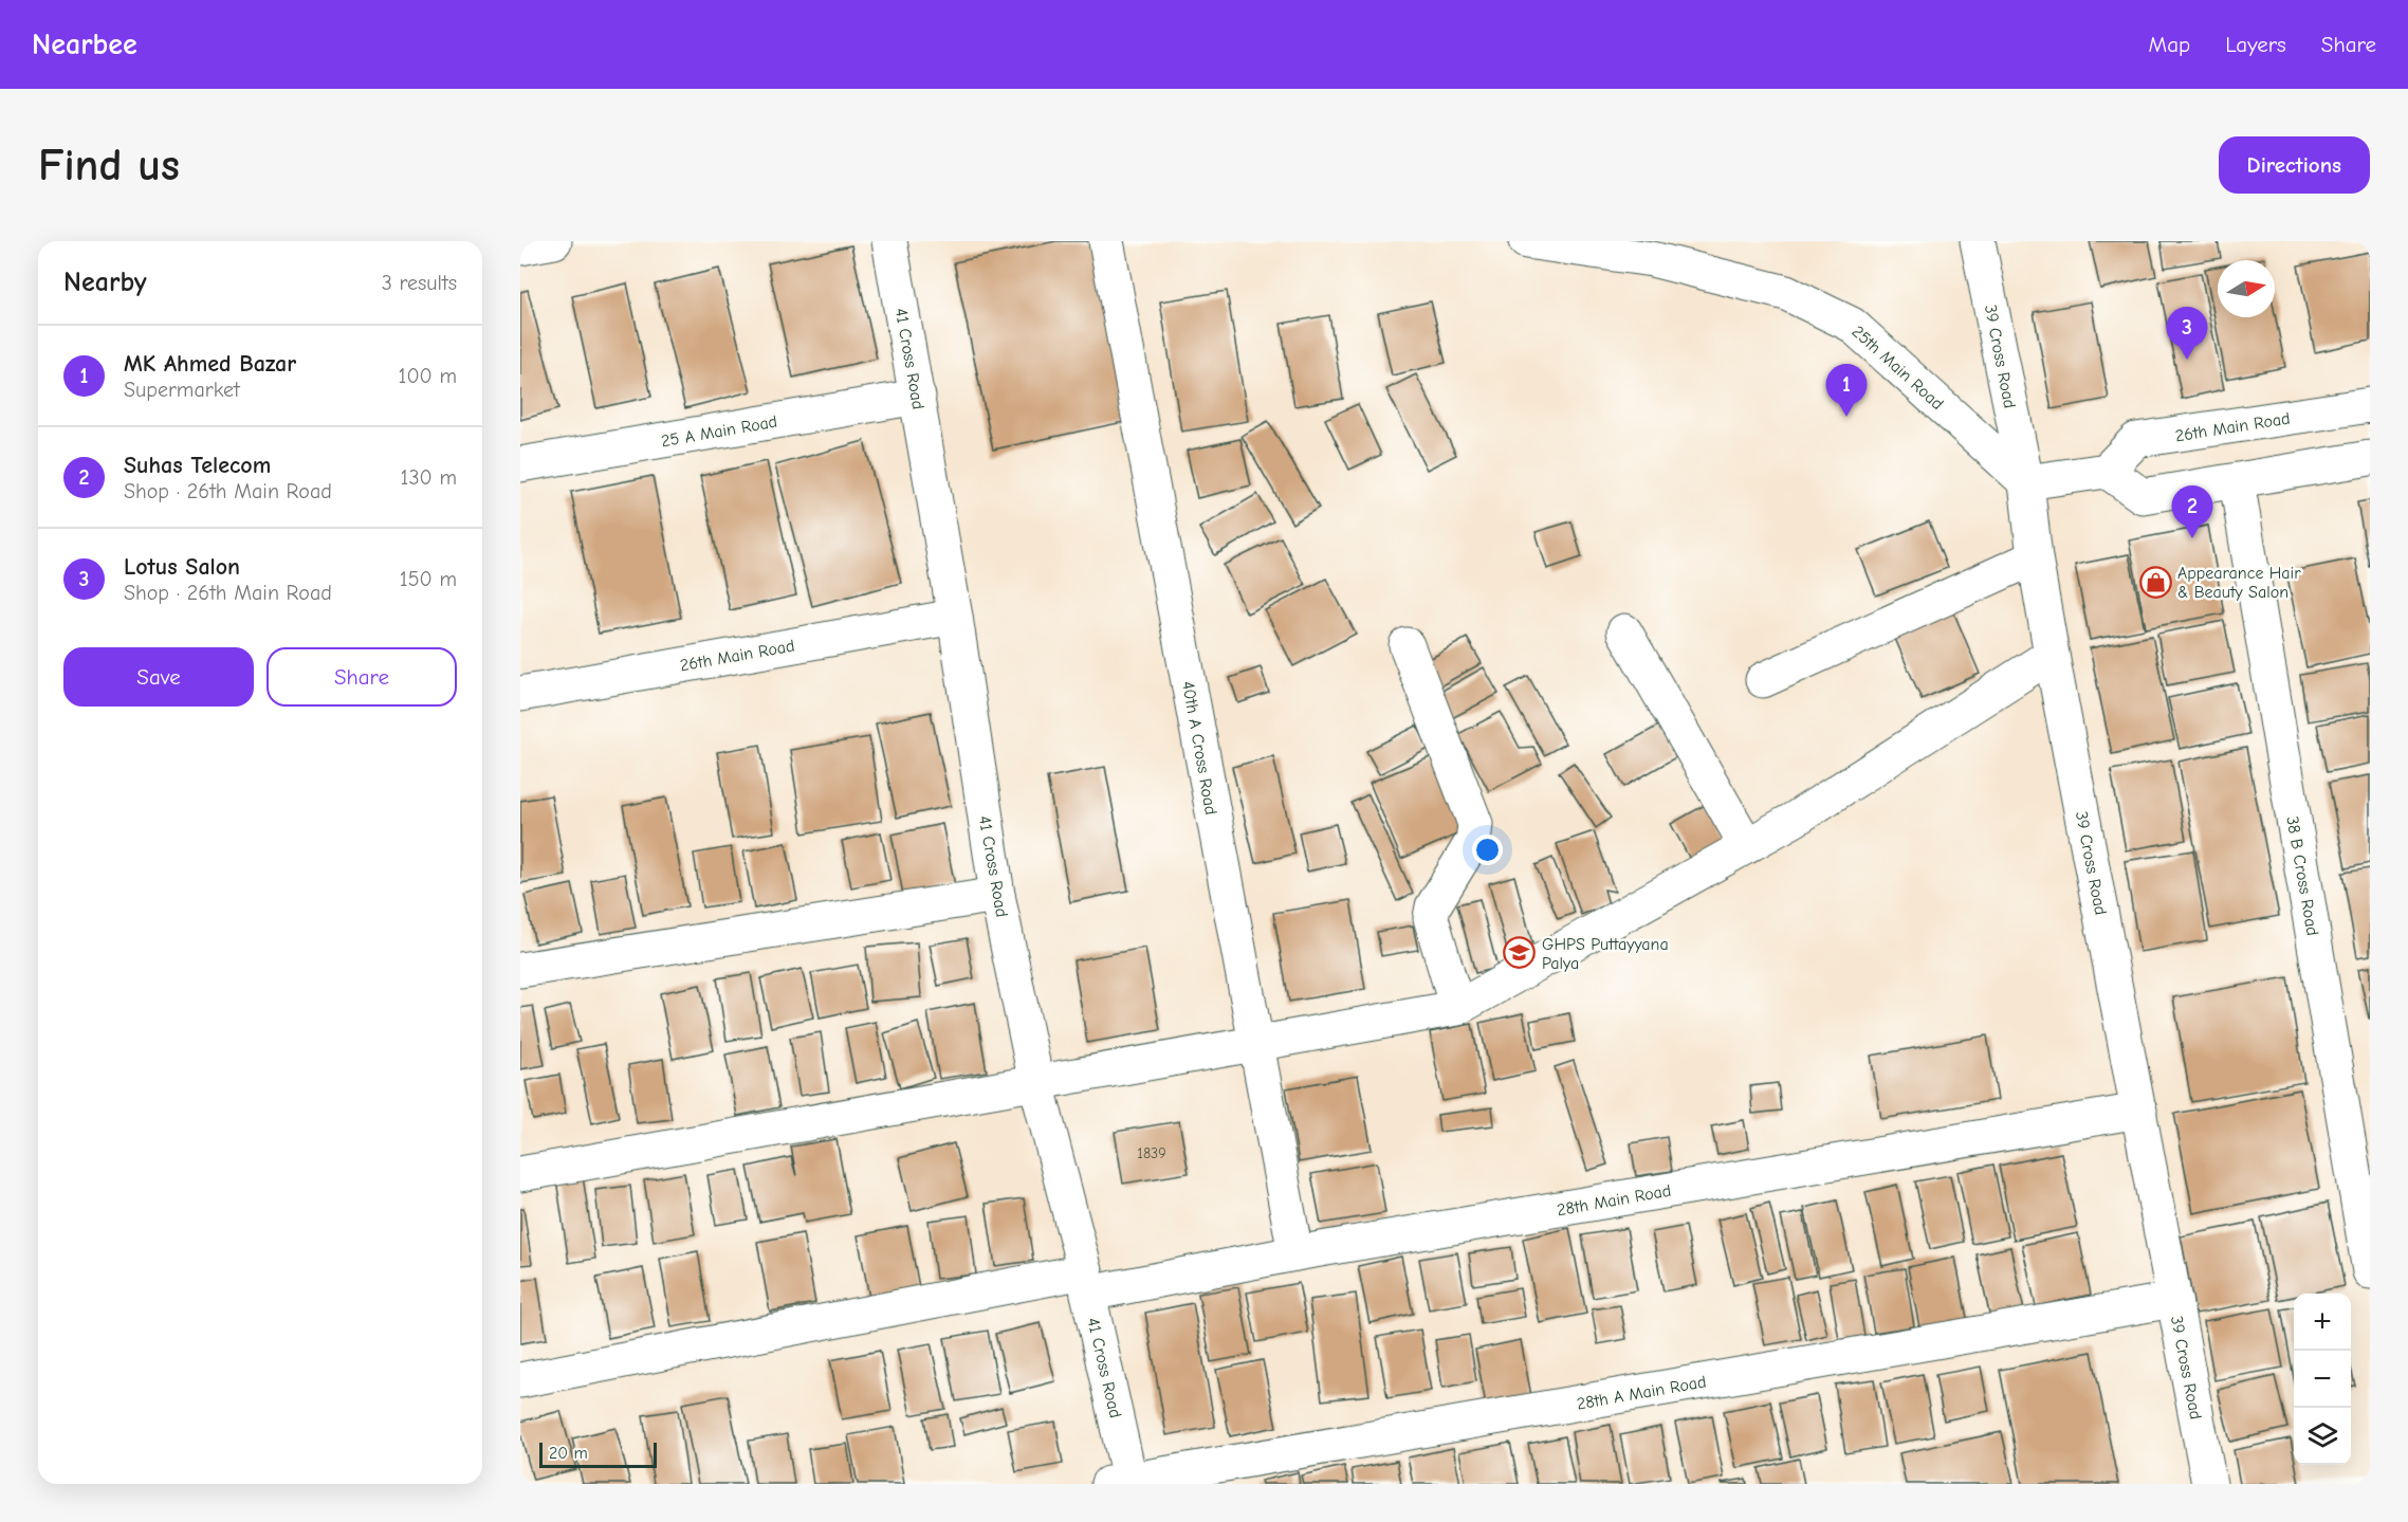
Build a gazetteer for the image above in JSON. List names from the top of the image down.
{
  "streets": {
    "street": [
      "39 Cross Road",
      "41 Cross Road",
      "25th Main Road",
      "26th Main Road",
      "25 A Main Road",
      "40th A Cross Road",
      "38 B Cross Road",
      "28th Main Road",
      "28th A Main Road"
    ]
  },
  "crossings": [
    ["39 Cross Road", "25th Main Road"],
    ["39 Cross Road", "28th Main Road"],
    ["39 Cross Road", "28th A Main Road"],
    ["41 Cross Road", "26th Main Road"],
    ["41 Cross Road", "25 A Main Road"],
    ["41 Cross Road", "28th Main Road"],
    ["41 Cross Road", "28th A Main Road"],
    ["40th A Cross Road", "28th Main Road"]
  ],
  "places": {
    "shop": ["Appearance Hair & Beauty Salon"],
    "school or university": ["GHPS Puttayyana Palya"]
  },
  "house_numbers": ["1839"],
  "scale_bar": "20 m",
  "north": "right",
  "page": {
    "header": "Nearbee",
    "nav": ["Map", "Layers", "Share"],
    "buttons": [
      "Directions",
      ["Save", "Share"]
    ],
    "title": "Find us",
    "heading": ["Nearby", "3 results"],
    "pins": ["3", "1", "2"],
    "list": [
      {
        "mark": "1",
        "name": "MK Ahmed Bazar",
        "note": "Supermarket",
        "value": "100 m"
      },
      {
        "mark": "2",
        "name": "Suhas Telecom",
        "note": "Shop · 26th Main Road",
        "value": "130 m"
      },
      {
        "mark": "3",
        "name": "Lotus Salon",
        "note": "Shop · 26th Main Road",
        "value": "150 m"
      }
    ],
    "map_buttons": ["+", "−"],
    "scale": "20 m"
  }
}
